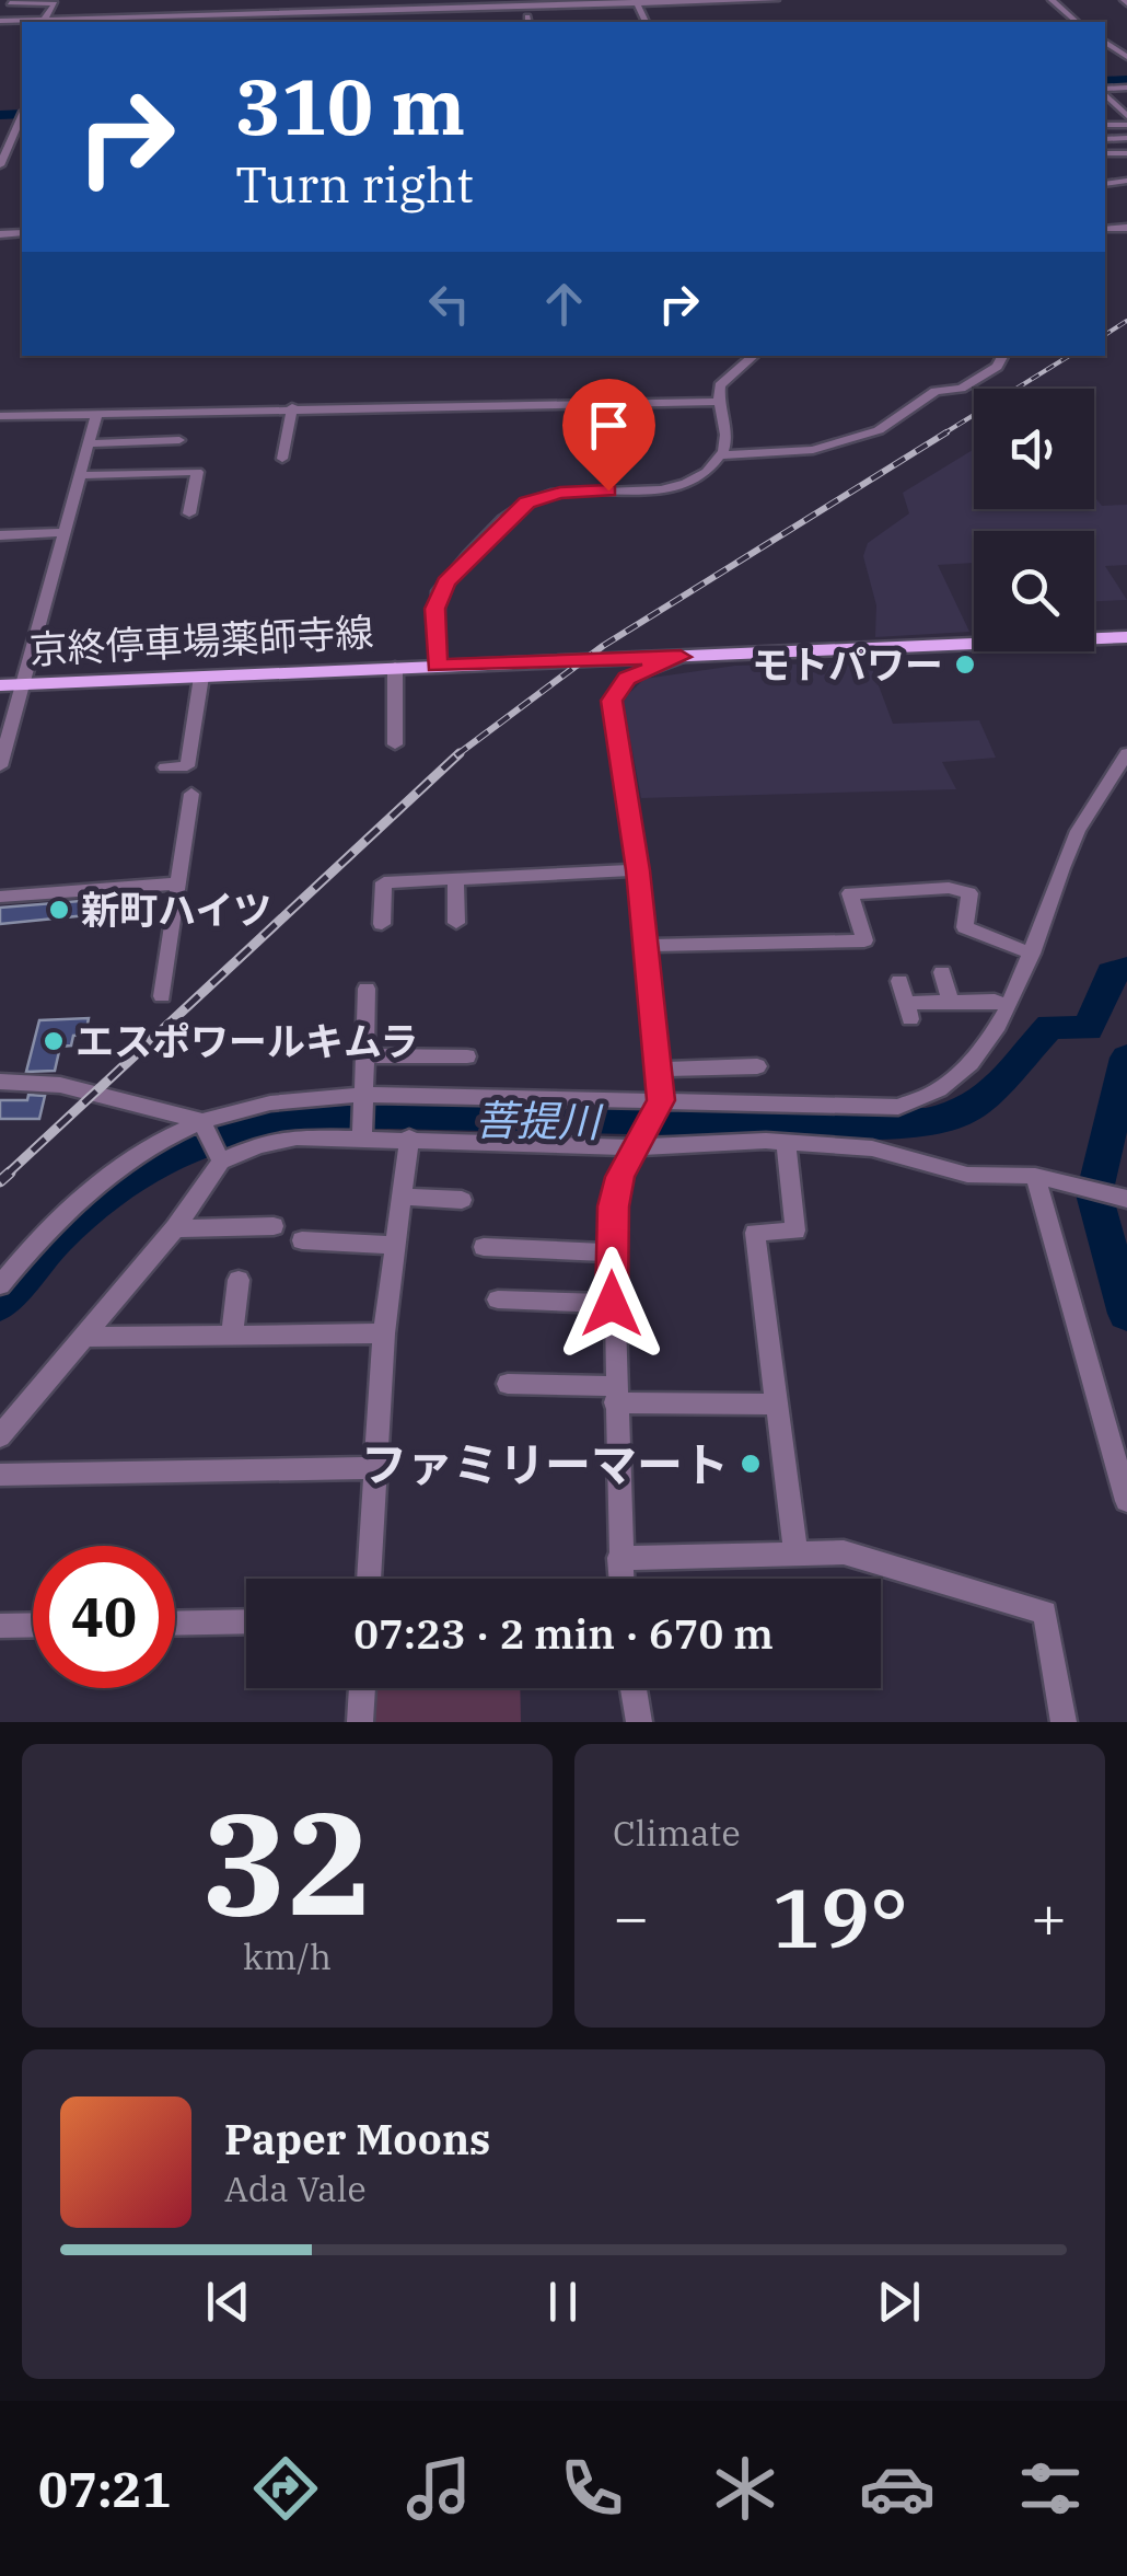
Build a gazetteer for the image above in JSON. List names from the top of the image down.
{
  "streets": {
    "main road": ["京終停車場薬師寺線"]
  },
  "water": ["菩提川"],
  "places": [
    "モトパワー",
    "新町ハイツ",
    "エスポワールキムラ",
    "ファミリーマート"
  ],
  "page": {
    "turn": ["310 m", "Turn right"],
    "limit": "40",
    "trip": "07:23 · 2 min · 670 m",
    "tile": [
      ["32", "km/h"],
      "Climate"
    ],
    "heat": ["−", "19°", "+"],
    "song": ["Paper Moons", "Ada Vale"],
    "tabs": "07:21"
  }
}
